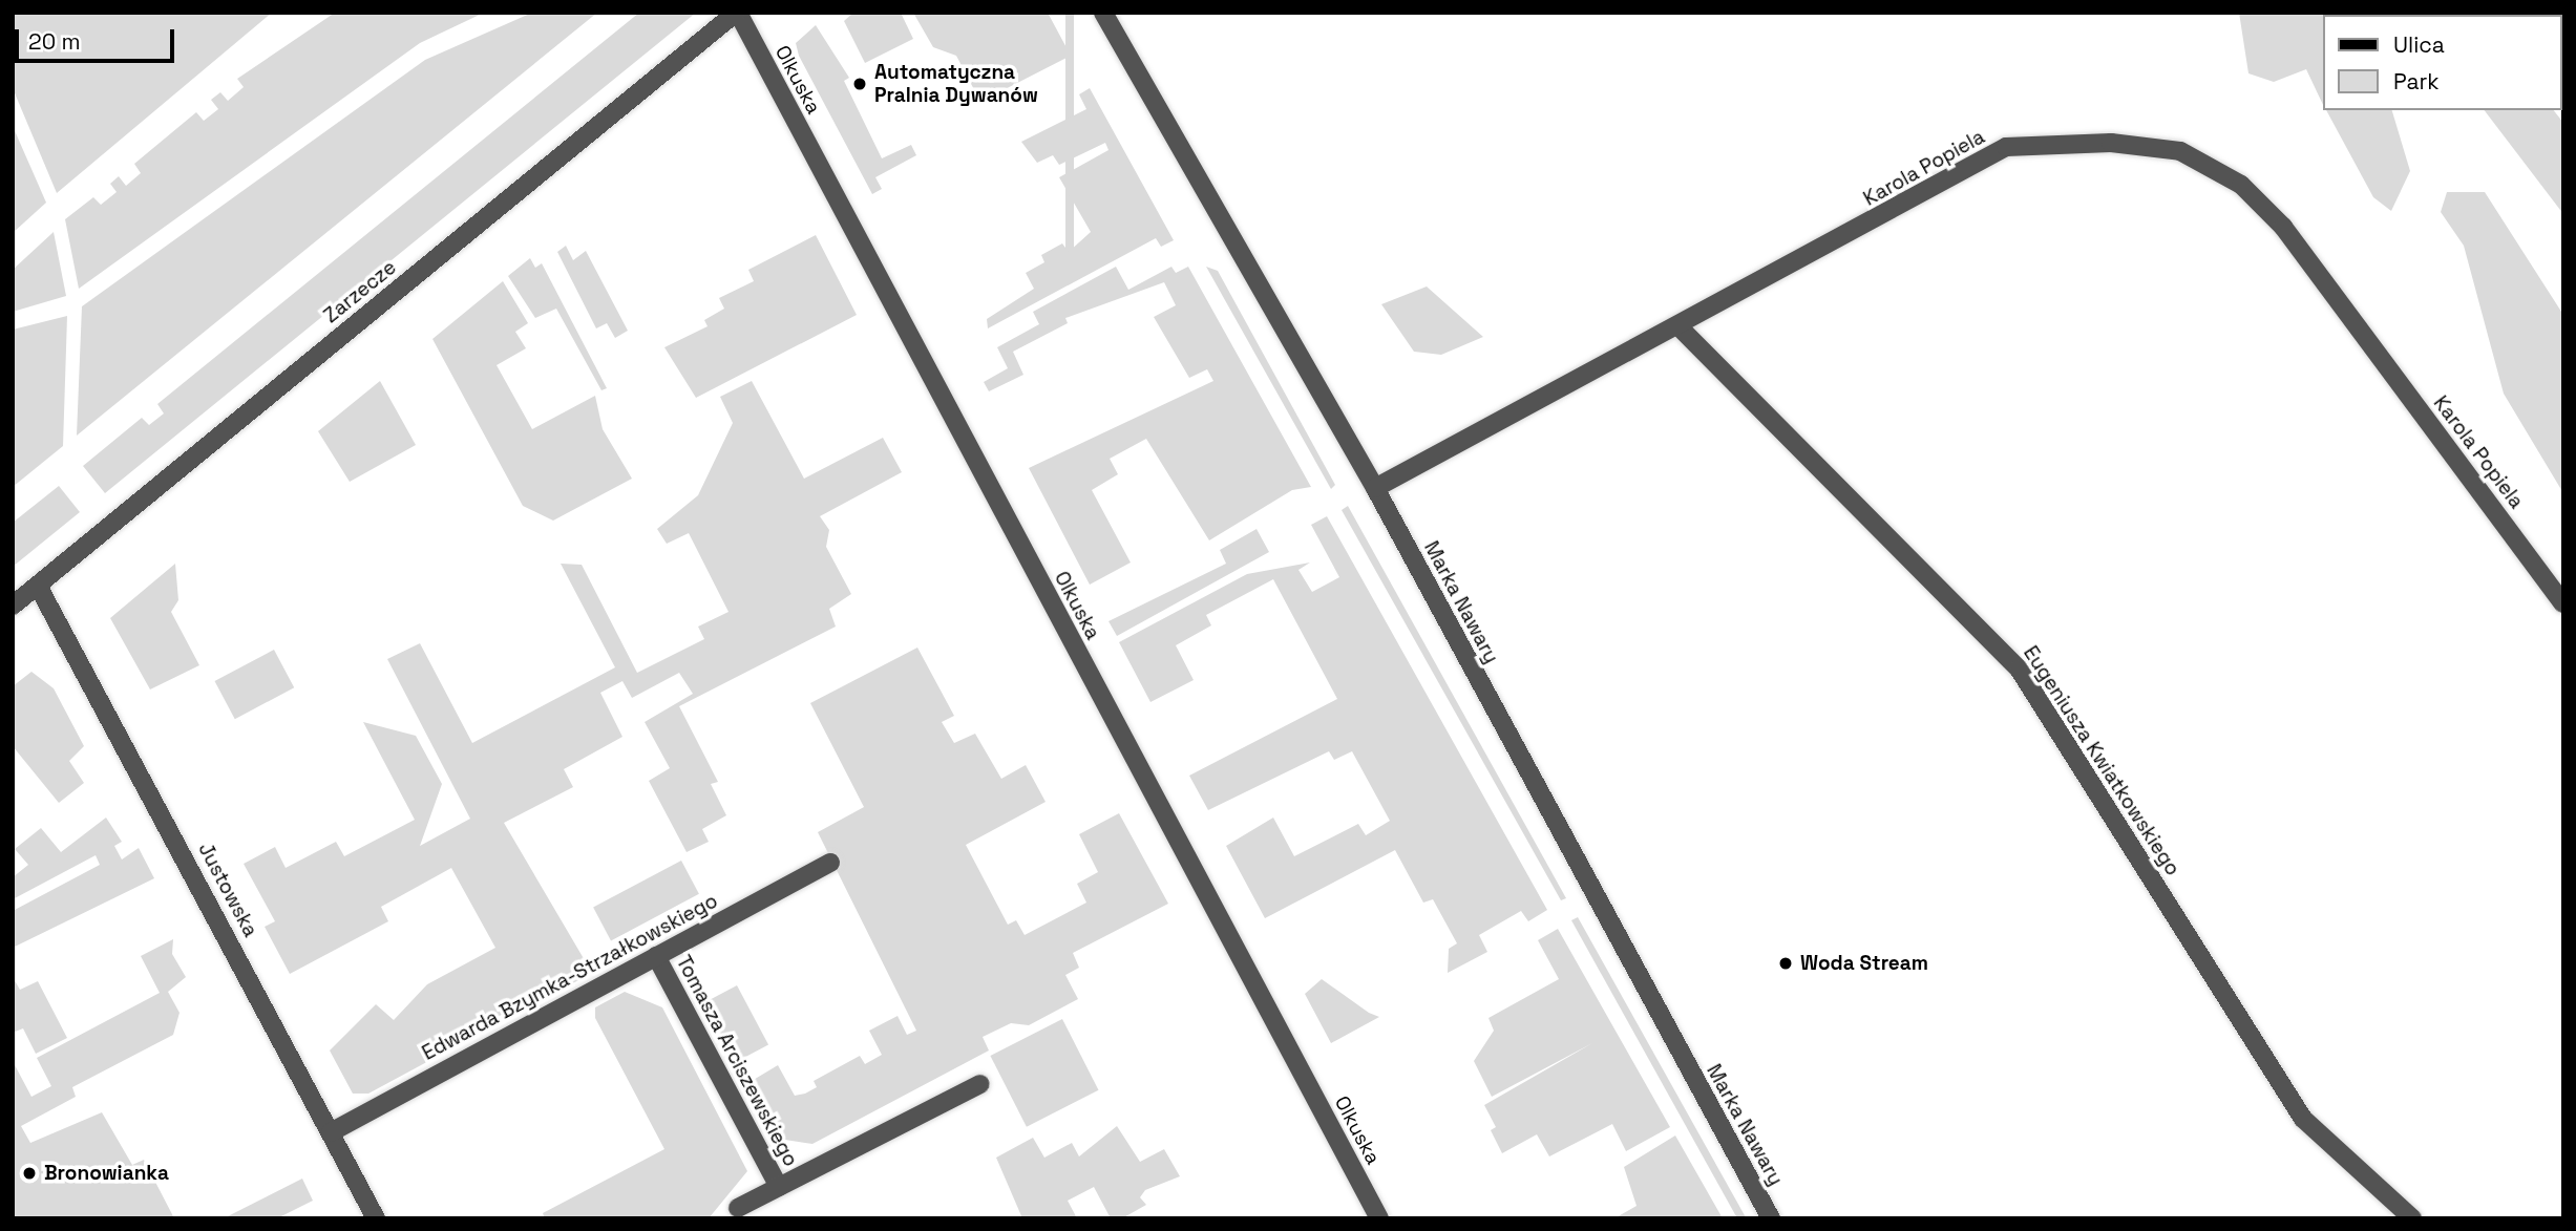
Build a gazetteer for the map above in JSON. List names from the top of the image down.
{
  "streets": {
    "street": [
      "Olkuska",
      "Karola Popiela",
      "Zarzecze",
      "Marka Nawary",
      "Eugeniusza Kwiatkowskiego",
      "Justowska",
      "Edwarda Bzymka-Strzałkowskiego",
      "Tomasza Arciszewskiego"
    ]
  },
  "crossings": [
    ["Olkuska", "Zarzecze"],
    ["Karola Popiela", "Marka Nawary"],
    ["Karola Popiela", "Eugeniusza Kwiatkowskiego"],
    ["Zarzecze", "Justowska"],
    ["Justowska", "Edwarda Bzymka-Strzałkowskiego"],
    ["Edwarda Bzymka-Strzałkowskiego", "Tomasza Arciszewskiego"]
  ],
  "places": ["Automatyczna Pralnia Dywanów", "Woda Stream", "Bronowianka"],
  "legend": ["Ulica", "Park"],
  "scale_bar": "20 m"
}
